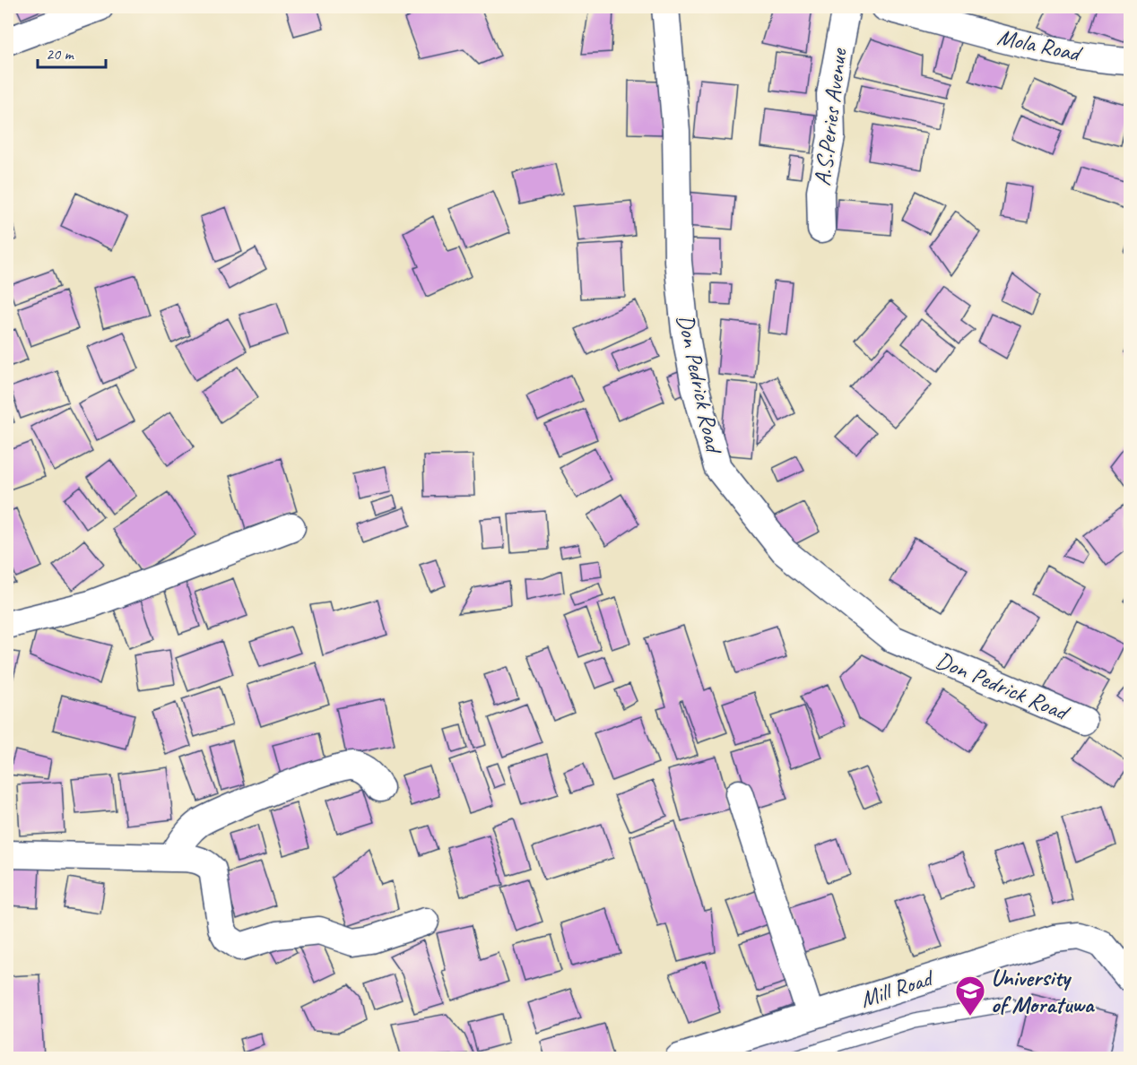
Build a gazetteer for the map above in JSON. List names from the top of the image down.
{
  "streets": {
    "street": [
      "Mola Road",
      "A.S.Peries Avenue",
      "Don Pedrick Road",
      "Mill Road"
    ]
  },
  "places": {
    "school or university": ["University of Moratuwa"]
  },
  "scale_bar": "20 m"
}
